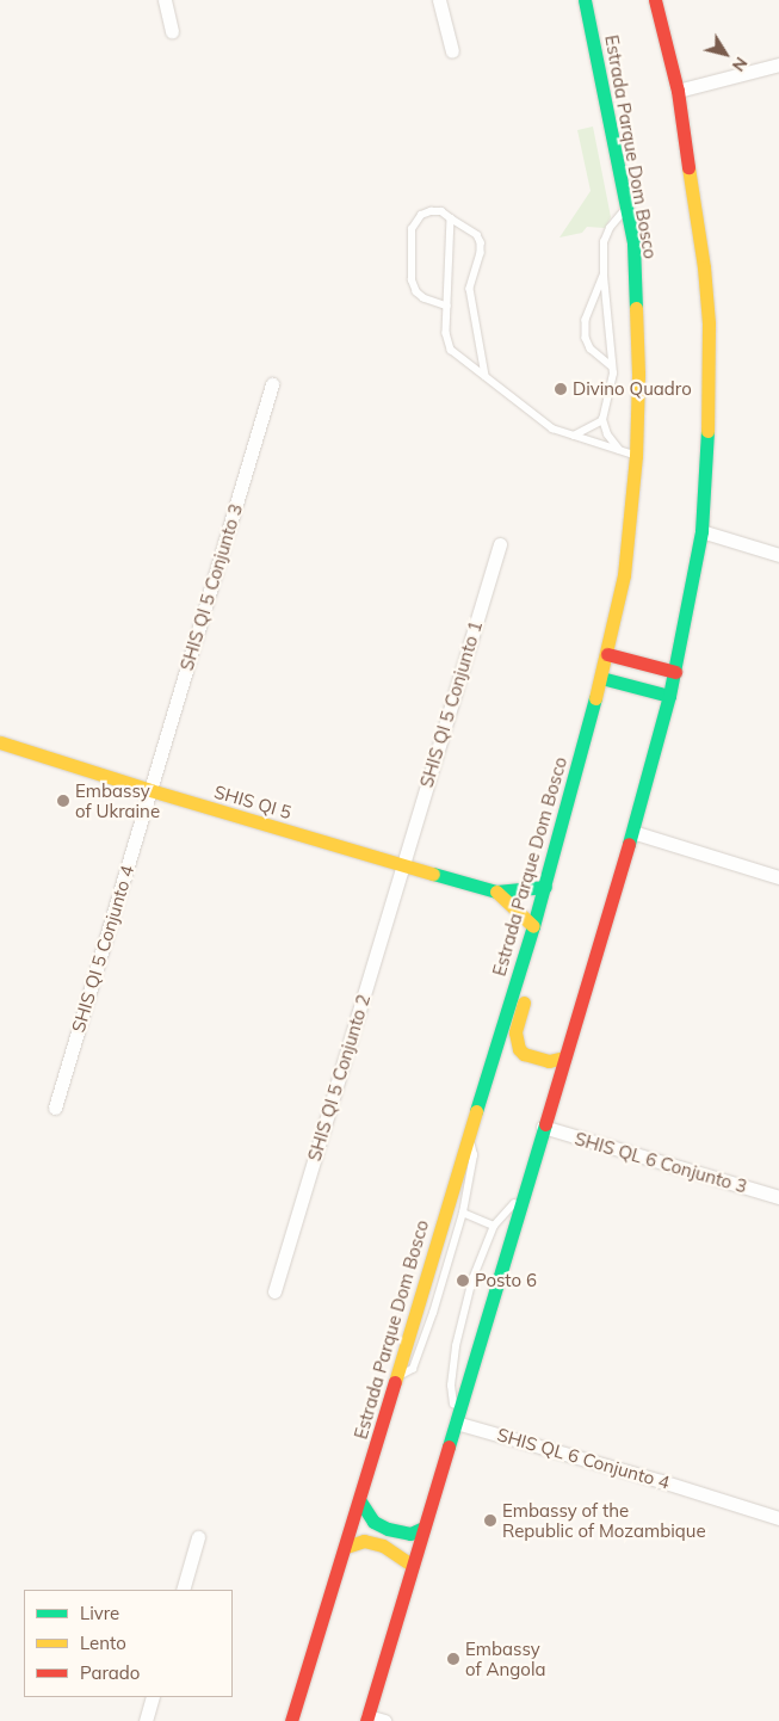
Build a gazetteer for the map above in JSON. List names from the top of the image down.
{
  "streets": {
    "main road": ["Estrada Parque Dom Bosco", "SHIS QI 5"],
    "street": [
      "SHIS QI 5 Conjunto 3",
      "SHIS QI 5 Conjunto 1",
      "SHIS QI 5 Conjunto 4",
      "SHIS QI 5 Conjunto 2",
      "SHIS QL 6 Conjunto 3",
      "SHIS QL 6 Conjunto 4"
    ]
  },
  "crossings": [
    ["Estrada Parque Dom Bosco", "SHIS QI 5"],
    ["SHIS QI 5 Conjunto 3", "SHIS QI 5"],
    ["SHIS QI 5 Conjunto 3", "SHIS QI 5 Conjunto 4"],
    ["SHIS QI 5 Conjunto 1", "SHIS QI 5"],
    ["SHIS QI 5 Conjunto 1", "SHIS QI 5 Conjunto 2"],
    ["SHIS QI 5", "SHIS QI 5 Conjunto 4"],
    ["SHIS QI 5", "SHIS QI 5 Conjunto 2"]
  ],
  "places": [
    "Divino Quadro",
    "Embassy of Ukraine",
    "Posto 6",
    "Embassy of the Republic of Mozambique",
    "Embassy of Angola"
  ],
  "legend": ["Livre", "Lento", "Parado"],
  "north": "bottom right"
}
